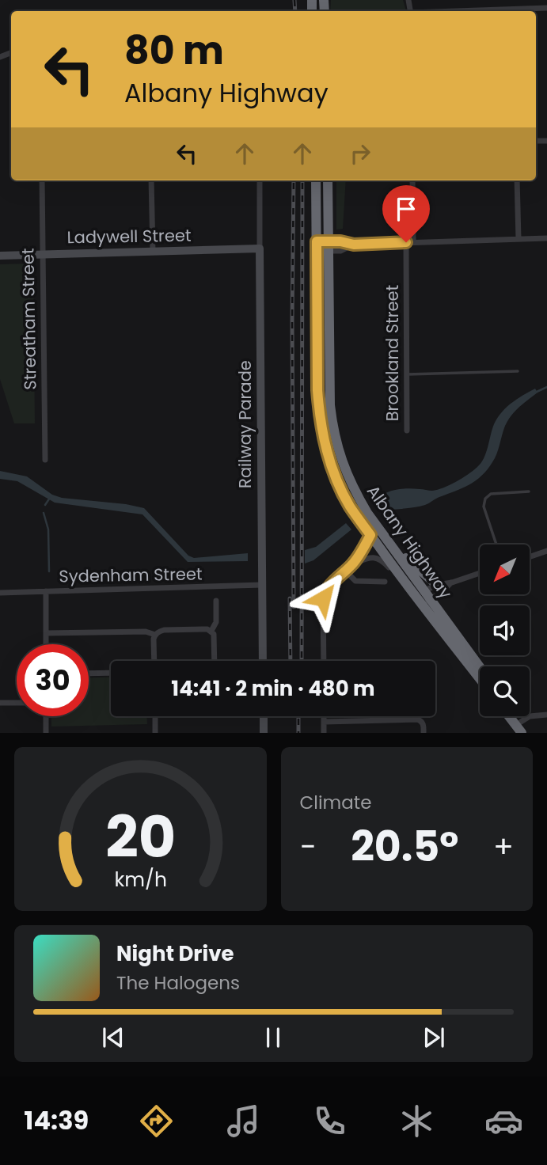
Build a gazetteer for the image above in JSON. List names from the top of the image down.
{
  "streets": {
    "highway": ["Albany Highway"],
    "street": [
      "Ladywell Street",
      "Streatham Street",
      "Brookland Street",
      "Railway Parade",
      "Sydenham Street"
    ]
  },
  "crossings": [
    ["Ladywell Street", "Streatham Street"],
    ["Ladywell Street", "Railway Parade"],
    ["Railway Parade", "Sydenham Street"]
  ],
  "north": "bottom left",
  "page": {
    "turn": ["80 m", "Albany Highway"],
    "limit": "30",
    "trip": "14:41 · 2 min · 480 m",
    "tile": "Climate",
    "heat": ["−", "20.5°", "+"],
    "song": ["Night Drive", "The Halogens"],
    "tabs": "14:39",
    "gauge": ["20", "km/h"]
  }
}
